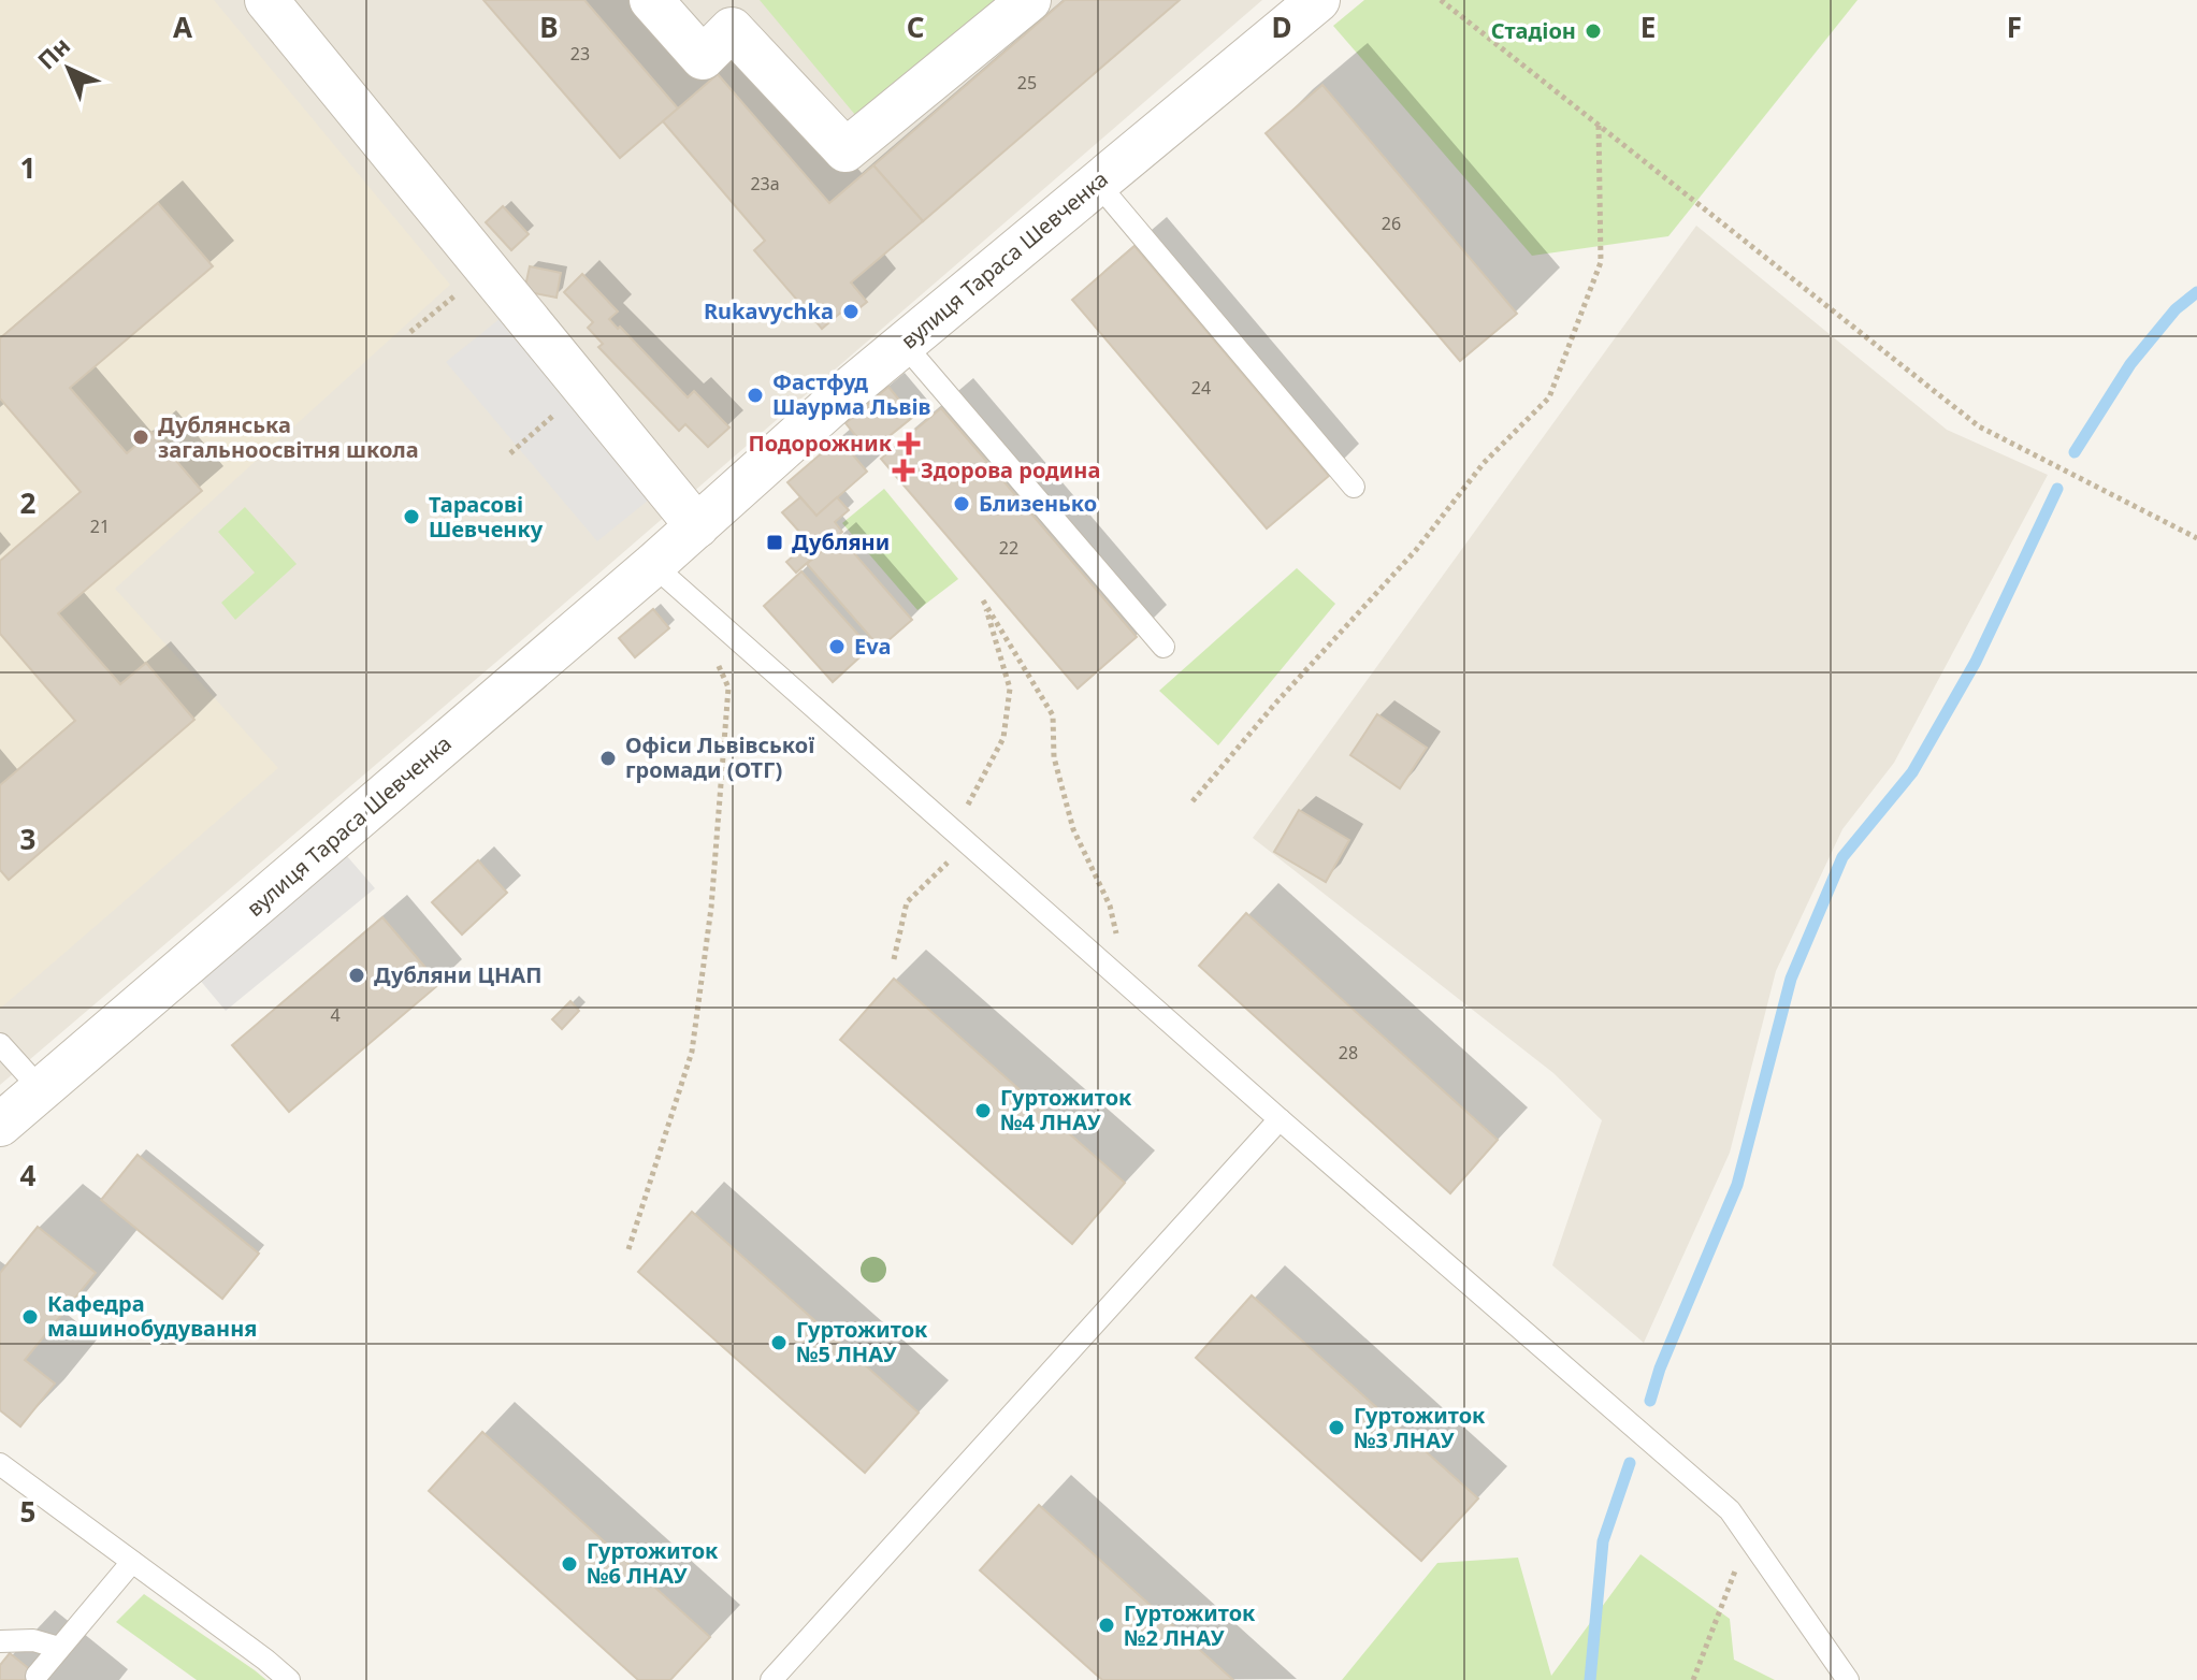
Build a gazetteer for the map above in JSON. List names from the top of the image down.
{
  "streets": {
    "street": ["вулиця Тараса Шевченка"]
  },
  "places": {
    "other": [
      "Стадіон",
      "Rukavychka",
      "Фастфуд Шаурма Львів",
      "Дублянська загальноосвітня школа",
      "Близенько",
      "Тарасові Шевченку",
      "Eva",
      "Офіси Львівської громади (ОТГ)",
      "Дубляни ЦНАП",
      "Гуртожиток №4 ЛНАУ",
      "Кафедра машинобудування",
      "Гуртожиток №5 ЛНАУ",
      "Гуртожиток №3 ЛНАУ",
      "Гуртожиток №6 ЛНАУ",
      "Гуртожиток №2 ЛНАУ"
    ],
    "health": ["Подорожник", "Здорова родина"],
    "transit": ["Дубляни"]
  },
  "house_numbers": [
    "23",
    "25",
    "23а",
    "26",
    "24",
    "21",
    "22",
    "4",
    "28"
  ],
  "north": "top left",
  "grid": {
    "columns": [
      "A",
      "B",
      "C",
      "D",
      "E",
      "F"
    ],
    "rows": [
      "1",
      "2",
      "3",
      "4",
      "5"
    ]
  }
}
